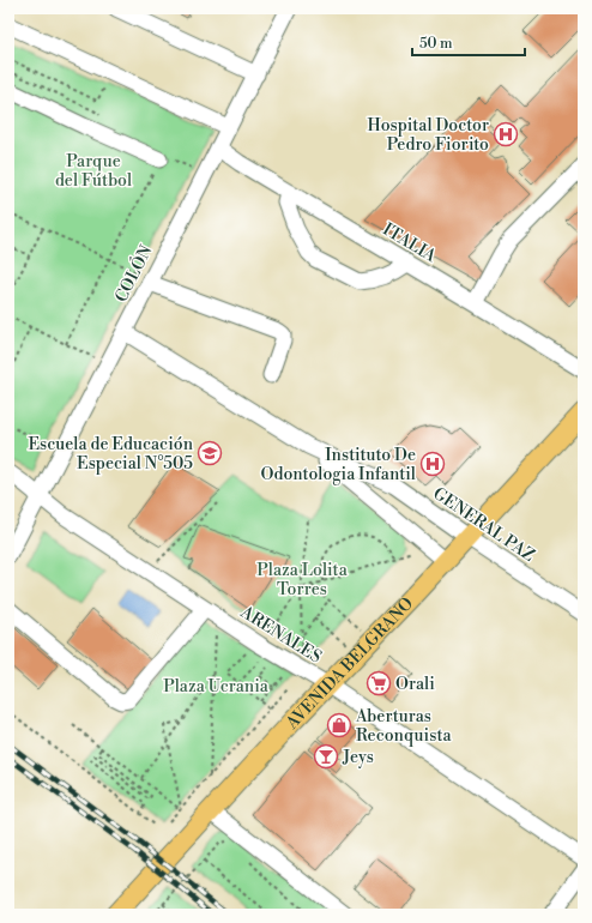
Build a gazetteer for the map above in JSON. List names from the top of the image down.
{
  "streets": {
    "main road": ["AVENIDA BELGRANO"],
    "street": [
      "ITALIA",
      "COLÓN",
      "GENERAL PAZ",
      "ARENALES"
    ]
  },
  "crossings": [
    ["ITALIA", "COLÓN"],
    ["COLÓN", "GENERAL PAZ"],
    ["COLÓN", "ARENALES"],
    ["GENERAL PAZ", "AVENIDA BELGRANO"],
    ["ARENALES", "AVENIDA BELGRANO"]
  ],
  "parks": ["Parque del Fútbol", "Plaza Lolita Torres", "Plaza Ucrania"],
  "places": {
    "hospital": ["Hospital Doctor Pedro Fiorito", "Instituto De Odontologia Infantil"],
    "school or university": ["Escuela de Educación Especial N°505"],
    "supermarket": ["Orali"],
    "shop": ["Aberturas Reconquista"],
    "bar": ["Jeys"]
  },
  "scale_bar": "50 m"
}
